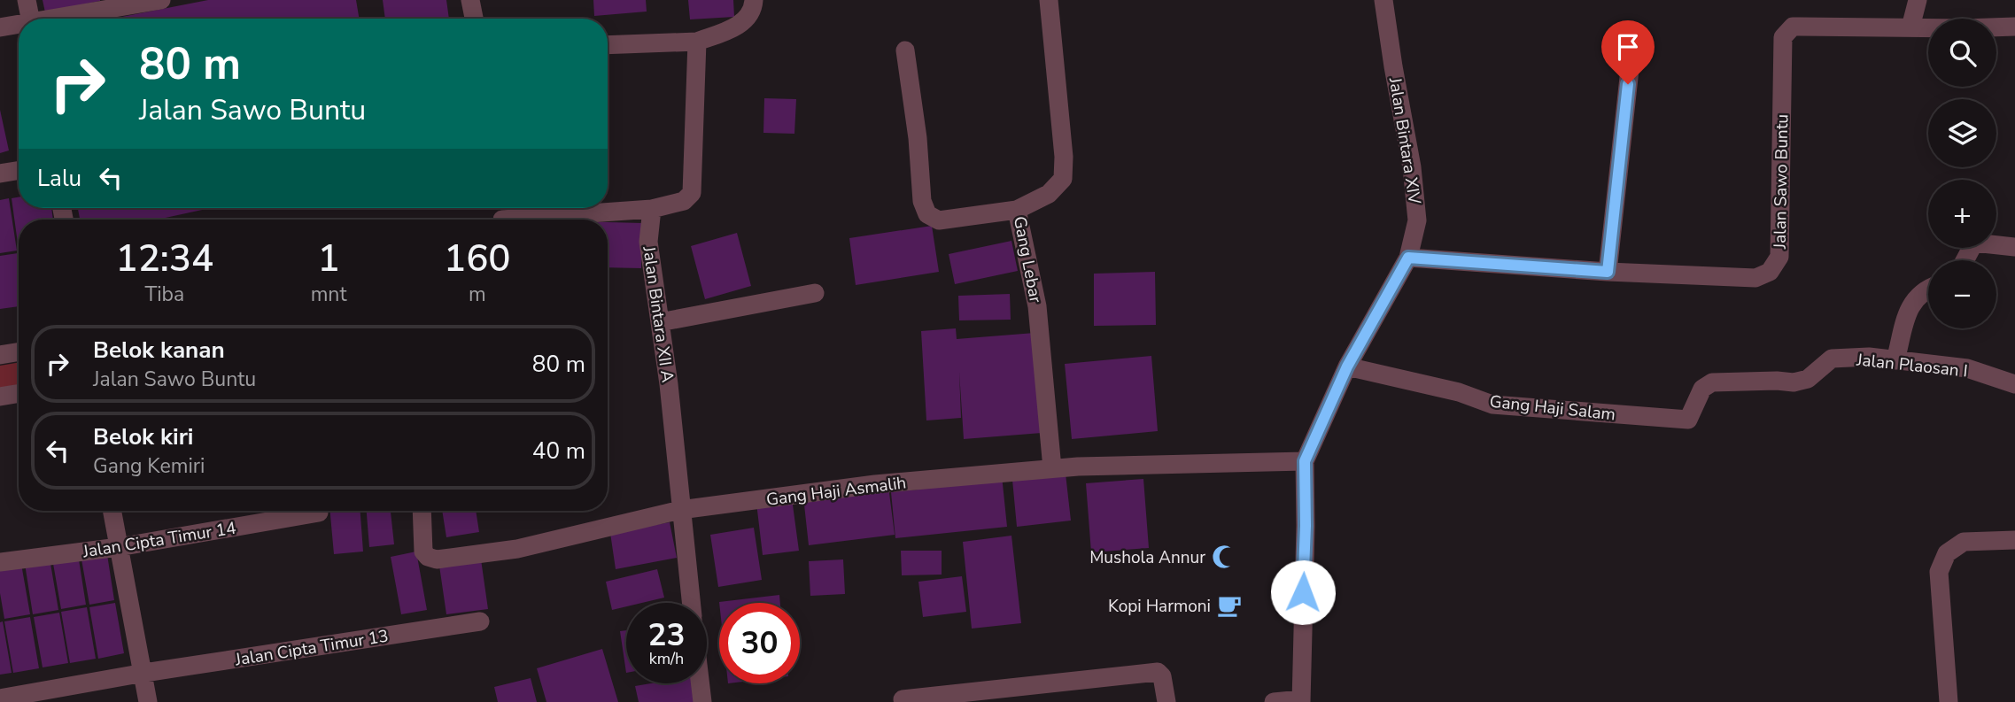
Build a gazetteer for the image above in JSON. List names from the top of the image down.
{
  "streets": {
    "street": [
      "Jalan Bintara XIV",
      "Jalan Sawo Buntu",
      "Gang Lebar",
      "Jalan Bintara XII A",
      "Jalan Plaosan I",
      "Gang Haji Salam",
      "Gang Haji Asmalih",
      "Jalan Cipta Timur 14",
      "Jalan Cipta Timur 13"
    ]
  },
  "crossings": [
    ["Jalan Bintara XIV", "Jalan Sawo Buntu"],
    ["Jalan Bintara XIV", "Gang Haji Salam"],
    ["Jalan Bintara XIV", "Gang Haji Asmalih"],
    ["Gang Lebar", "Gang Haji Asmalih"],
    ["Jalan Bintara XII A", "Gang Haji Asmalih"],
    ["Jalan Plaosan I", "Gang Haji Salam"]
  ],
  "places": {
    "mosque": ["Mushola Annur"],
    "cafe": ["Kopi Harmoni"]
  },
  "page": {
    "map_buttons": ["+", "−"],
    "turn": ["80 m", "Jalan Sawo Buntu"],
    "then": "Lalu",
    "eta": [
      "12:34",
      "Tiba",
      "1",
      "mnt",
      "160",
      "m"
    ],
    "list": [
      {
        "name": "Belok kanan",
        "note": "Jalan Sawo Buntu",
        "value": "80 m"
      },
      {
        "name": "Belok kiri",
        "note": "Gang Kemiri",
        "value": "40 m"
      }
    ],
    "speed": "23 km/h",
    "limit": "30"
  }
}
